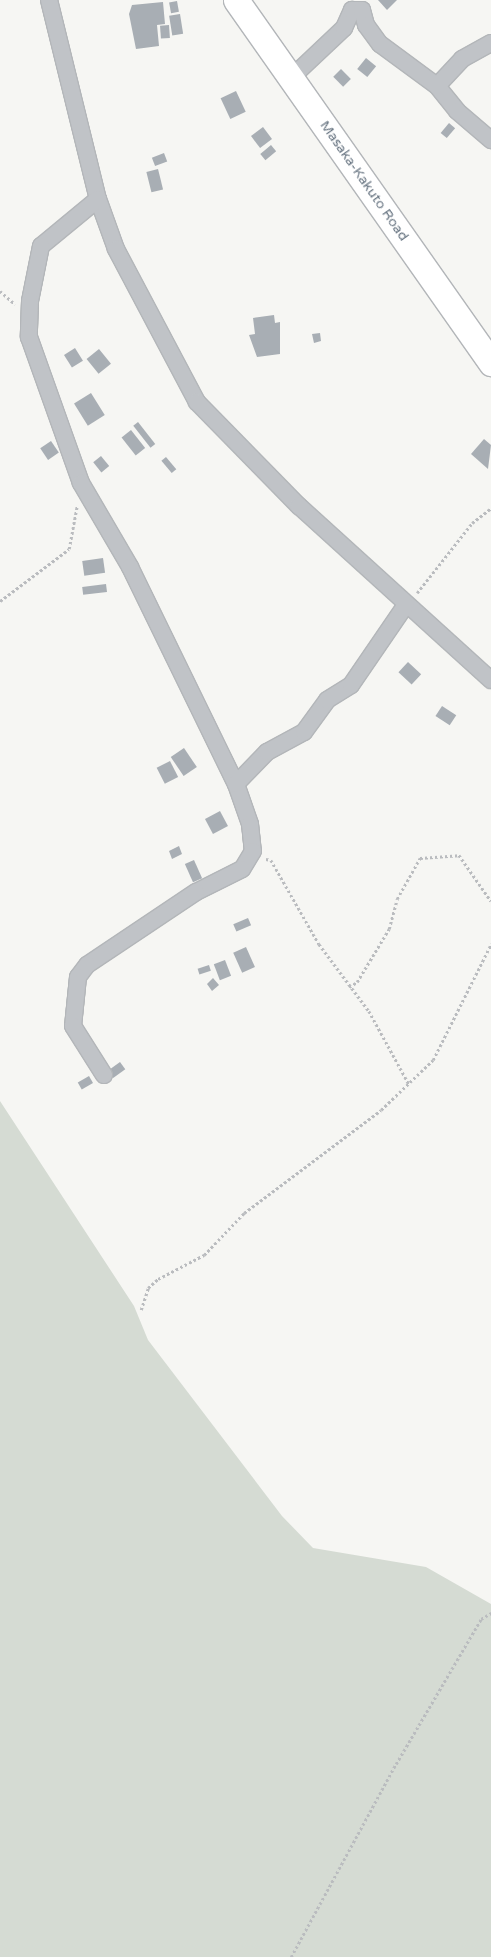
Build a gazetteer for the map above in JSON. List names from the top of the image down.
{
  "streets": {
    "highway": ["Masaka-Kakuto Road"]
  }
}
